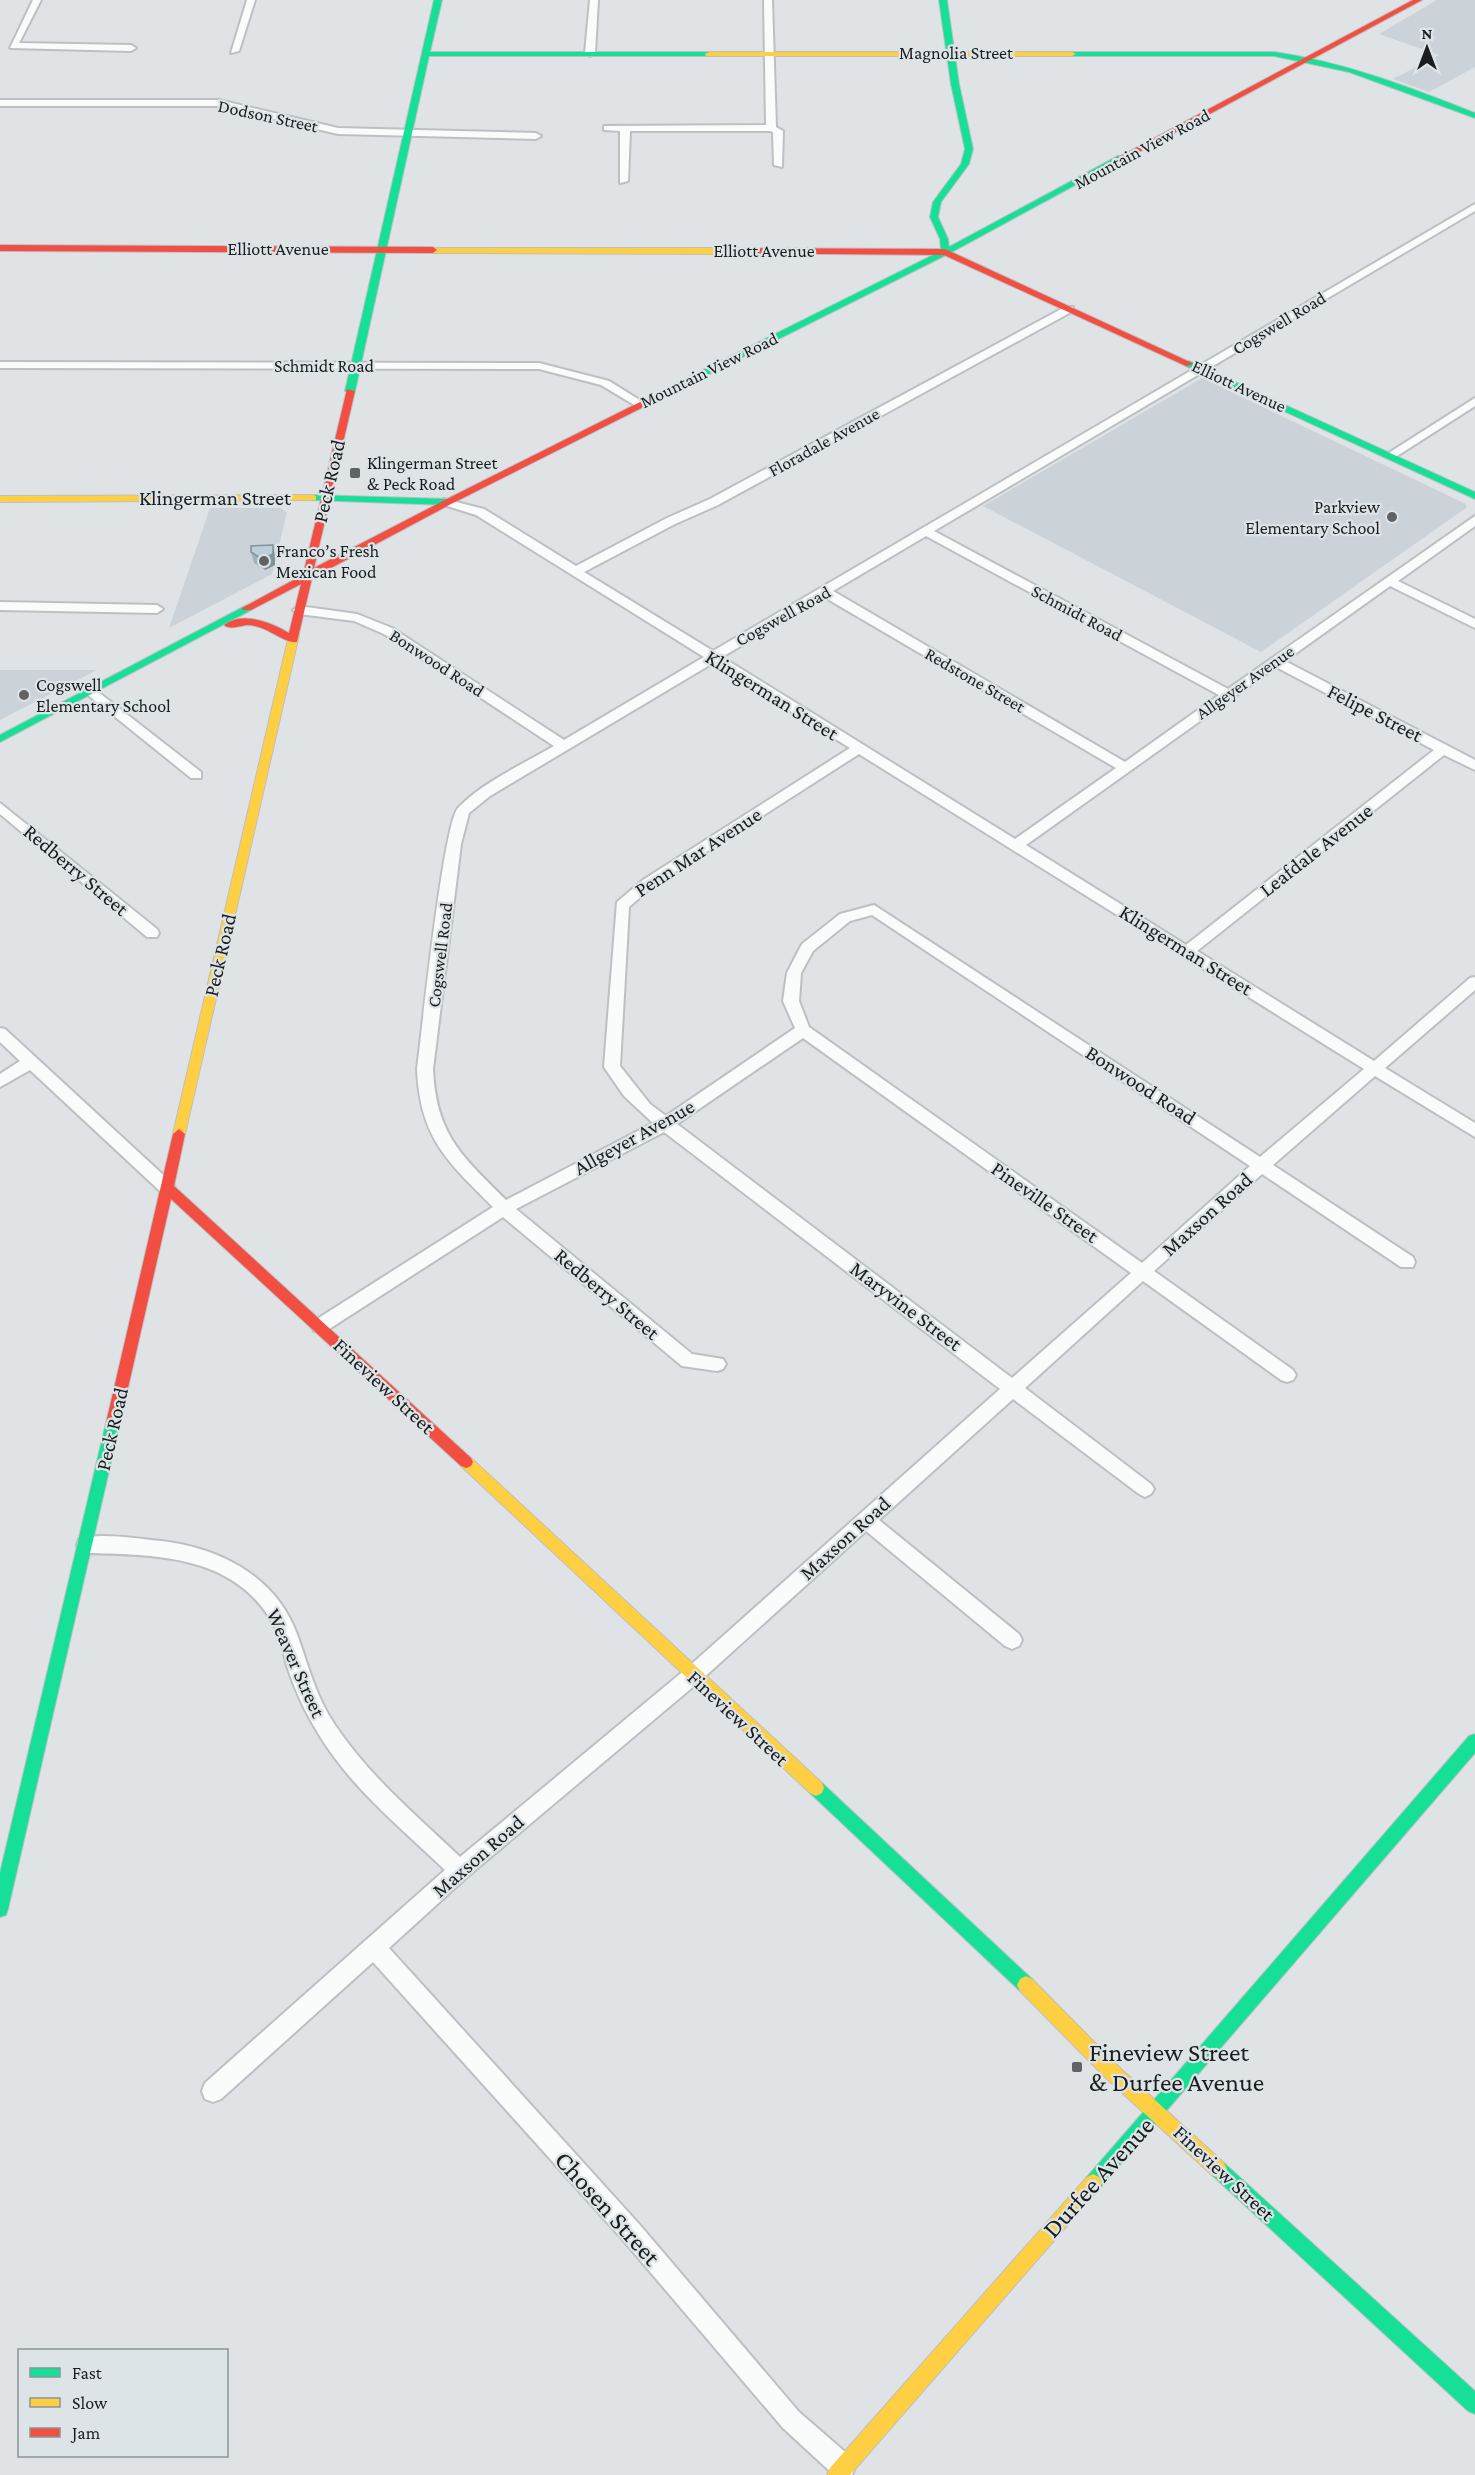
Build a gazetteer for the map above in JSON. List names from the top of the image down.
{
  "streets": {
    "street": [
      "Magnolia Street",
      "Dodson Street",
      "Mountain View Road",
      "Elliott Avenue",
      "Cogswell Road",
      "Schmidt Road",
      "Floradale Avenue",
      "Peck Road",
      "Klingerman Street",
      "Bonwood Road",
      "Redstone Street",
      "Allgeyer Avenue",
      "Felipe Street",
      "Leafdale Avenue",
      "Penn Mar Avenue",
      "Redberry Street",
      "Pineville Street",
      "Maxson Road",
      "Maryvine Street",
      "Fineview Street",
      "Weaver Street",
      "Durfee Avenue",
      "Chosen Street"
    ]
  },
  "crossings": [
    ["Magnolia Street", "Mountain View Road"],
    ["Magnolia Street", "Peck Road"],
    ["Dodson Street", "Peck Road"],
    ["Mountain View Road", "Elliott Avenue"],
    ["Mountain View Road", "Schmidt Road"],
    ["Mountain View Road", "Peck Road"],
    ["Mountain View Road", "Klingerman Street"],
    ["Elliott Avenue", "Cogswell Road"],
    ["Elliott Avenue", "Floradale Avenue"],
    ["Elliott Avenue", "Peck Road"],
    ["Cogswell Road", "Schmidt Road"],
    ["Cogswell Road", "Klingerman Street"],
    ["Cogswell Road", "Bonwood Road"],
    ["Cogswell Road", "Redstone Street"],
    ["Cogswell Road", "Allgeyer Avenue"],
    ["Cogswell Road", "Redberry Street"],
    ["Schmidt Road", "Peck Road"],
    ["Schmidt Road", "Allgeyer Avenue"],
    ["Floradale Avenue", "Klingerman Street"],
    ["Peck Road", "Klingerman Street"],
    ["Peck Road", "Bonwood Road"],
    ["Peck Road", "Fineview Street"],
    ["Peck Road", "Weaver Street"],
    ["Klingerman Street", "Allgeyer Avenue"],
    ["Klingerman Street", "Leafdale Avenue"],
    ["Klingerman Street", "Penn Mar Avenue"],
    ["Klingerman Street", "Maxson Road"],
    ["Bonwood Road", "Allgeyer Avenue"],
    ["Bonwood Road", "Pineville Street"],
    ["Bonwood Road", "Maxson Road"],
    ["Redstone Street", "Allgeyer Avenue"],
    ["Allgeyer Avenue", "Felipe Street"],
    ["Allgeyer Avenue", "Penn Mar Avenue"],
    ["Allgeyer Avenue", "Redberry Street"],
    ["Allgeyer Avenue", "Pineville Street"],
    ["Allgeyer Avenue", "Maryvine Street"],
    ["Allgeyer Avenue", "Fineview Street"],
    ["Felipe Street", "Leafdale Avenue"],
    ["Penn Mar Avenue", "Maryvine Street"],
    ["Pineville Street", "Maxson Road"],
    ["Maxson Road", "Maryvine Street"],
    ["Maxson Road", "Fineview Street"],
    ["Maxson Road", "Weaver Street"],
    ["Maxson Road", "Chosen Street"],
    ["Fineview Street", "Durfee Avenue"],
    ["Durfee Avenue", "Chosen Street"]
  ],
  "places": {
    "transit": ["Klingerman Street & Peck Road", "Fineview Street & Durfee Avenue"],
    "other": ["Parkview Elementary School", "Franco’s Fresh Mexican Food", "Cogswell Elementary School"]
  },
  "legend": ["Fast", "Slow", "Jam"],
  "north": "top"
}
